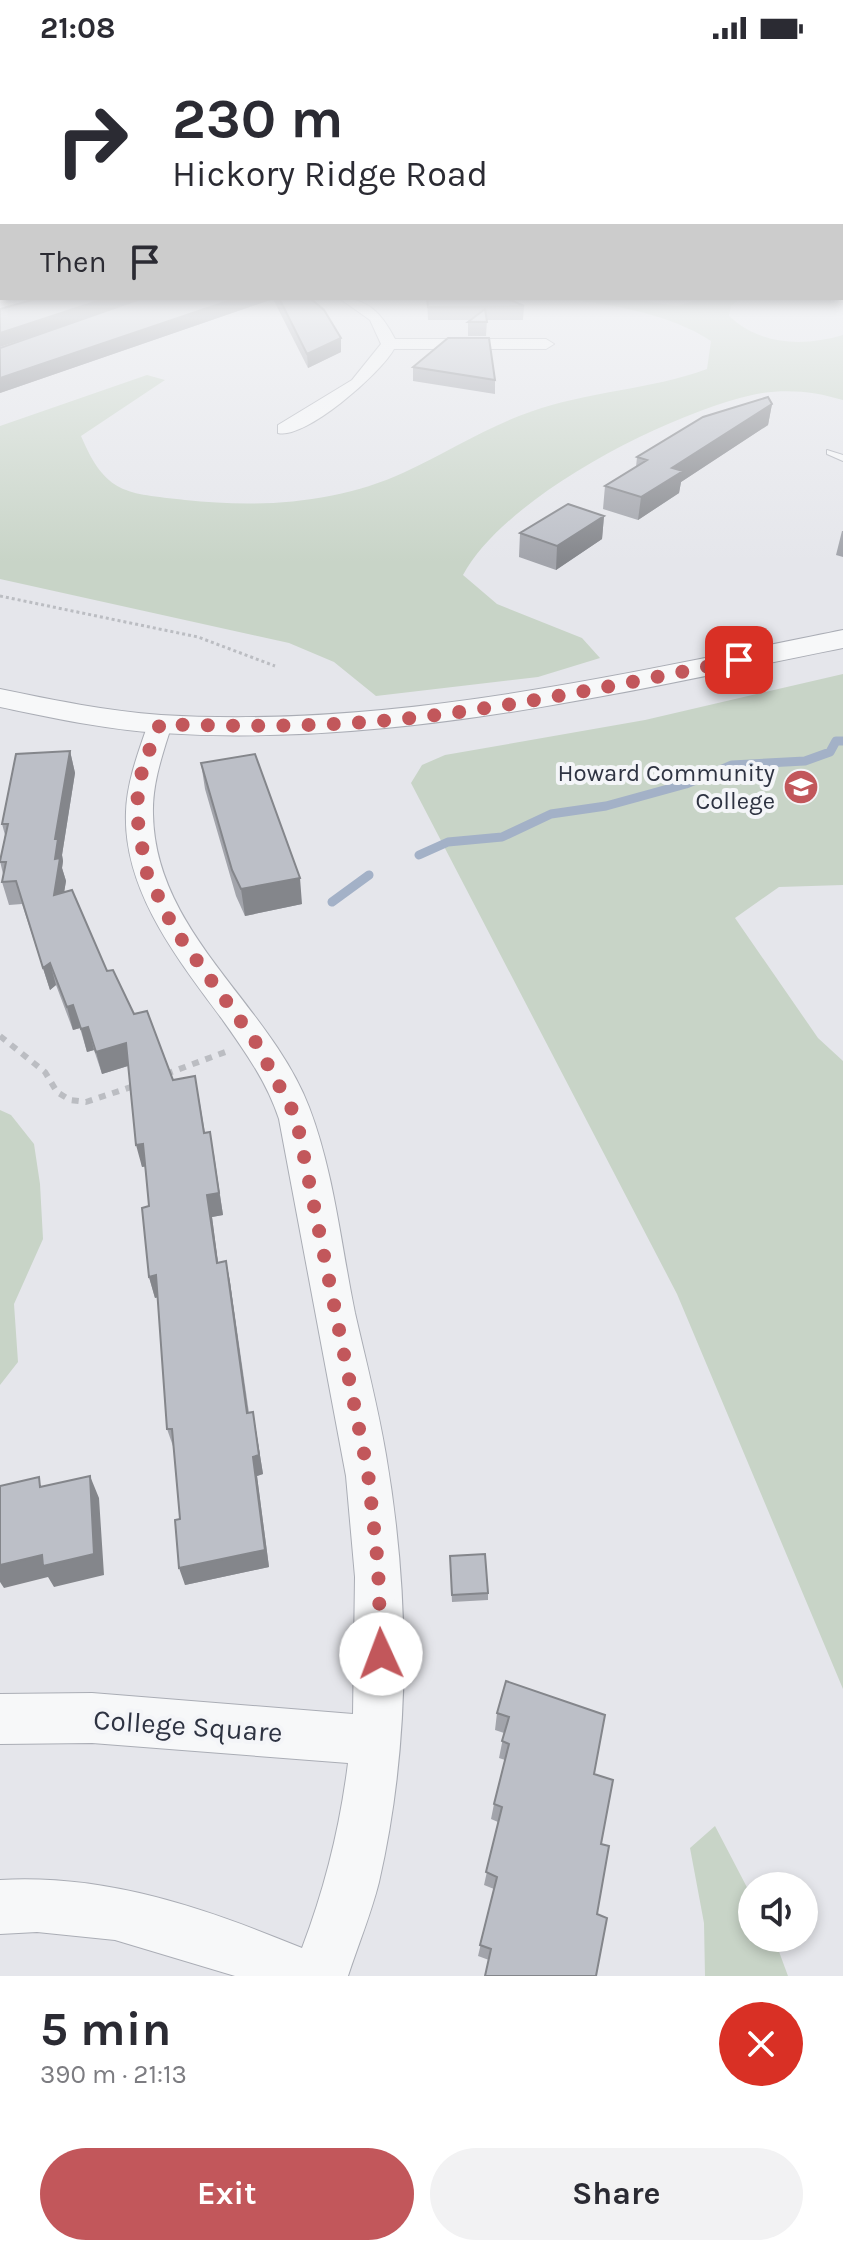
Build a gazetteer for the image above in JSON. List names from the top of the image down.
{
  "streets": {
    "street": ["College Square"]
  },
  "places": {
    "school or university": ["Howard Community College"]
  },
  "page": {
    "status": "21:08",
    "turn": ["230 m", "Hickory Ridge Road"],
    "then": "Then",
    "heading": ["5 min", "390 m · 21:13"],
    "buttons": ["Exit", "Share"]
  }
}
